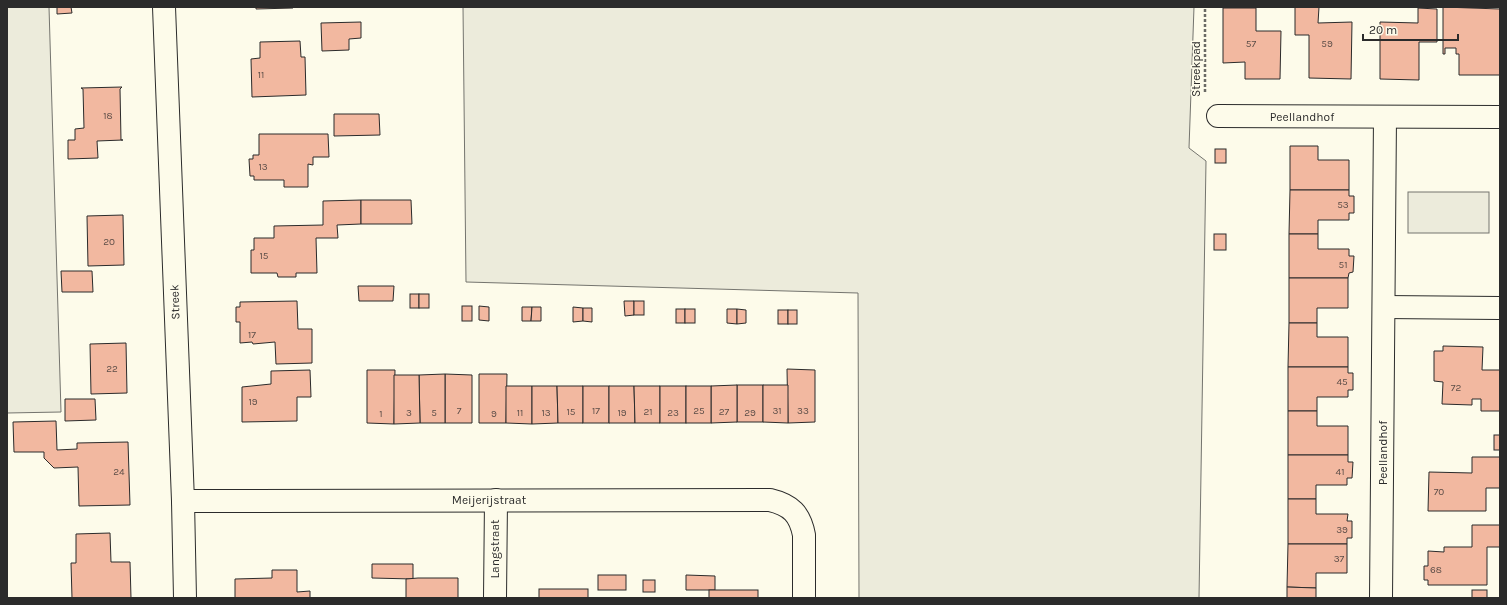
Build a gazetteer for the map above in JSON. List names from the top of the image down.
{
  "streets": {
    "street": [
      "Peellandhof",
      "Streek",
      "Meijerijstraat",
      "Langstraat"
    ],
    "path": ["Streekpad"]
  },
  "crossings": [
    ["Streekpad", "Peellandhof"],
    ["Streek", "Meijerijstraat"],
    ["Meijerijstraat", "Langstraat"]
  ],
  "house_numbers": [
    "57",
    "59",
    "11",
    "18",
    "13",
    "53",
    "20",
    "15",
    "51",
    "17",
    "22",
    "45",
    "72",
    "19",
    "7",
    "17",
    "25",
    "31",
    "33",
    "15",
    "21",
    "27",
    "3",
    "5",
    "11",
    "13",
    "19",
    "23",
    "29",
    "1",
    "9",
    "24",
    "41",
    "70",
    "39",
    "37",
    "68"
  ],
  "scale_bar": "20 m"
}
